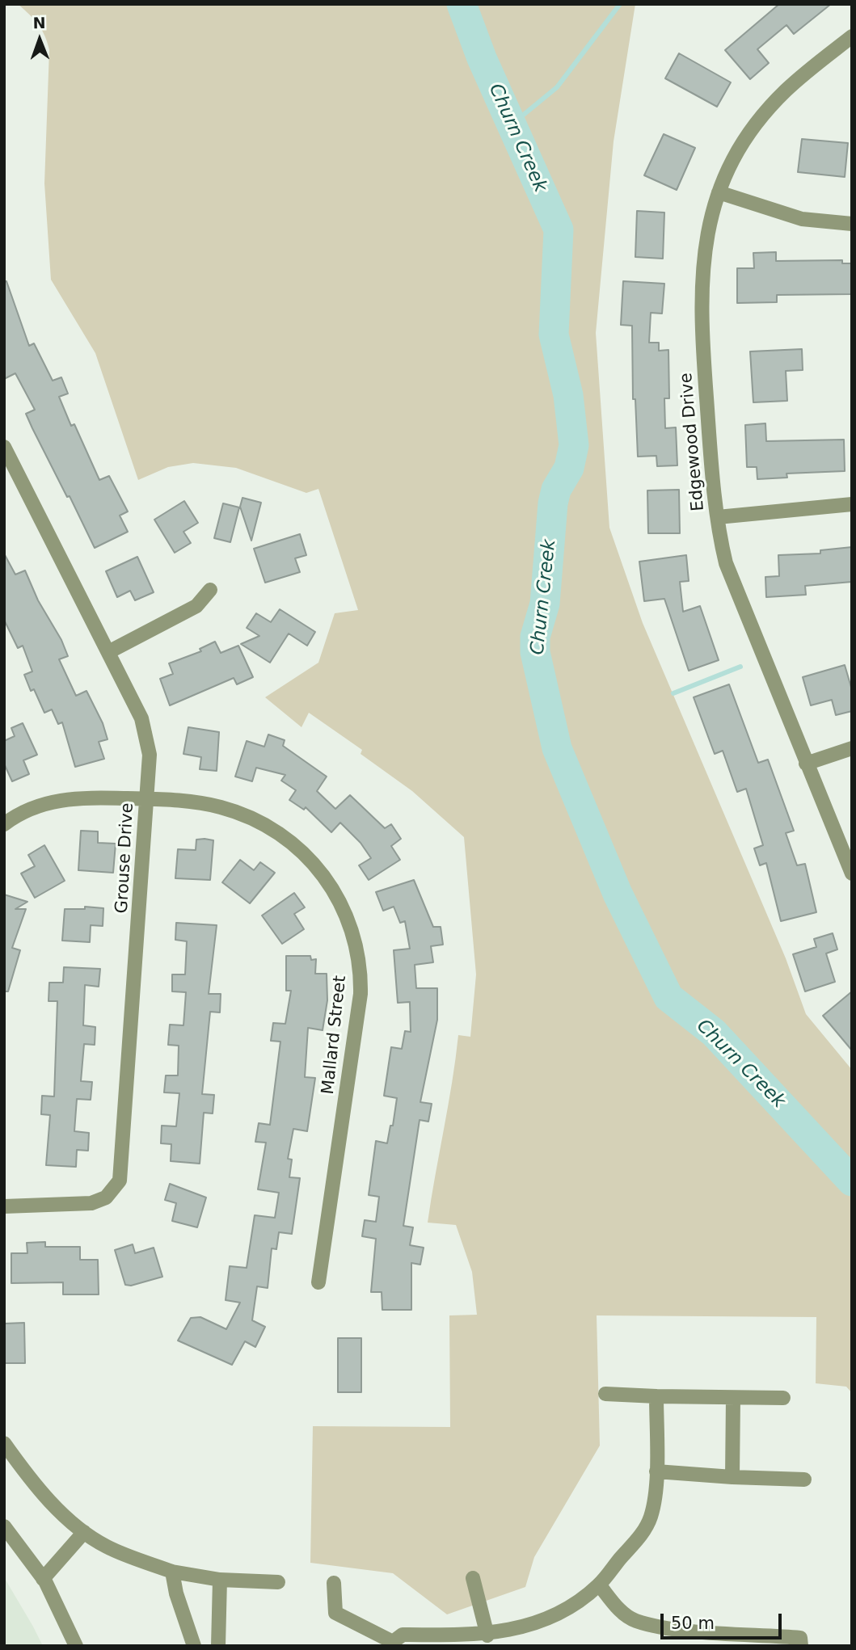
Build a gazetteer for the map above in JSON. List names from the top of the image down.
{
  "streets": {
    "street": ["Edgewood Drive", "Grouse Drive", "Mallard Street"]
  },
  "crossings": [
    ["Grouse Drive", "Mallard Street"]
  ],
  "water": ["Churn Creek"],
  "scale_bar": "50 m",
  "north": "top"
}
